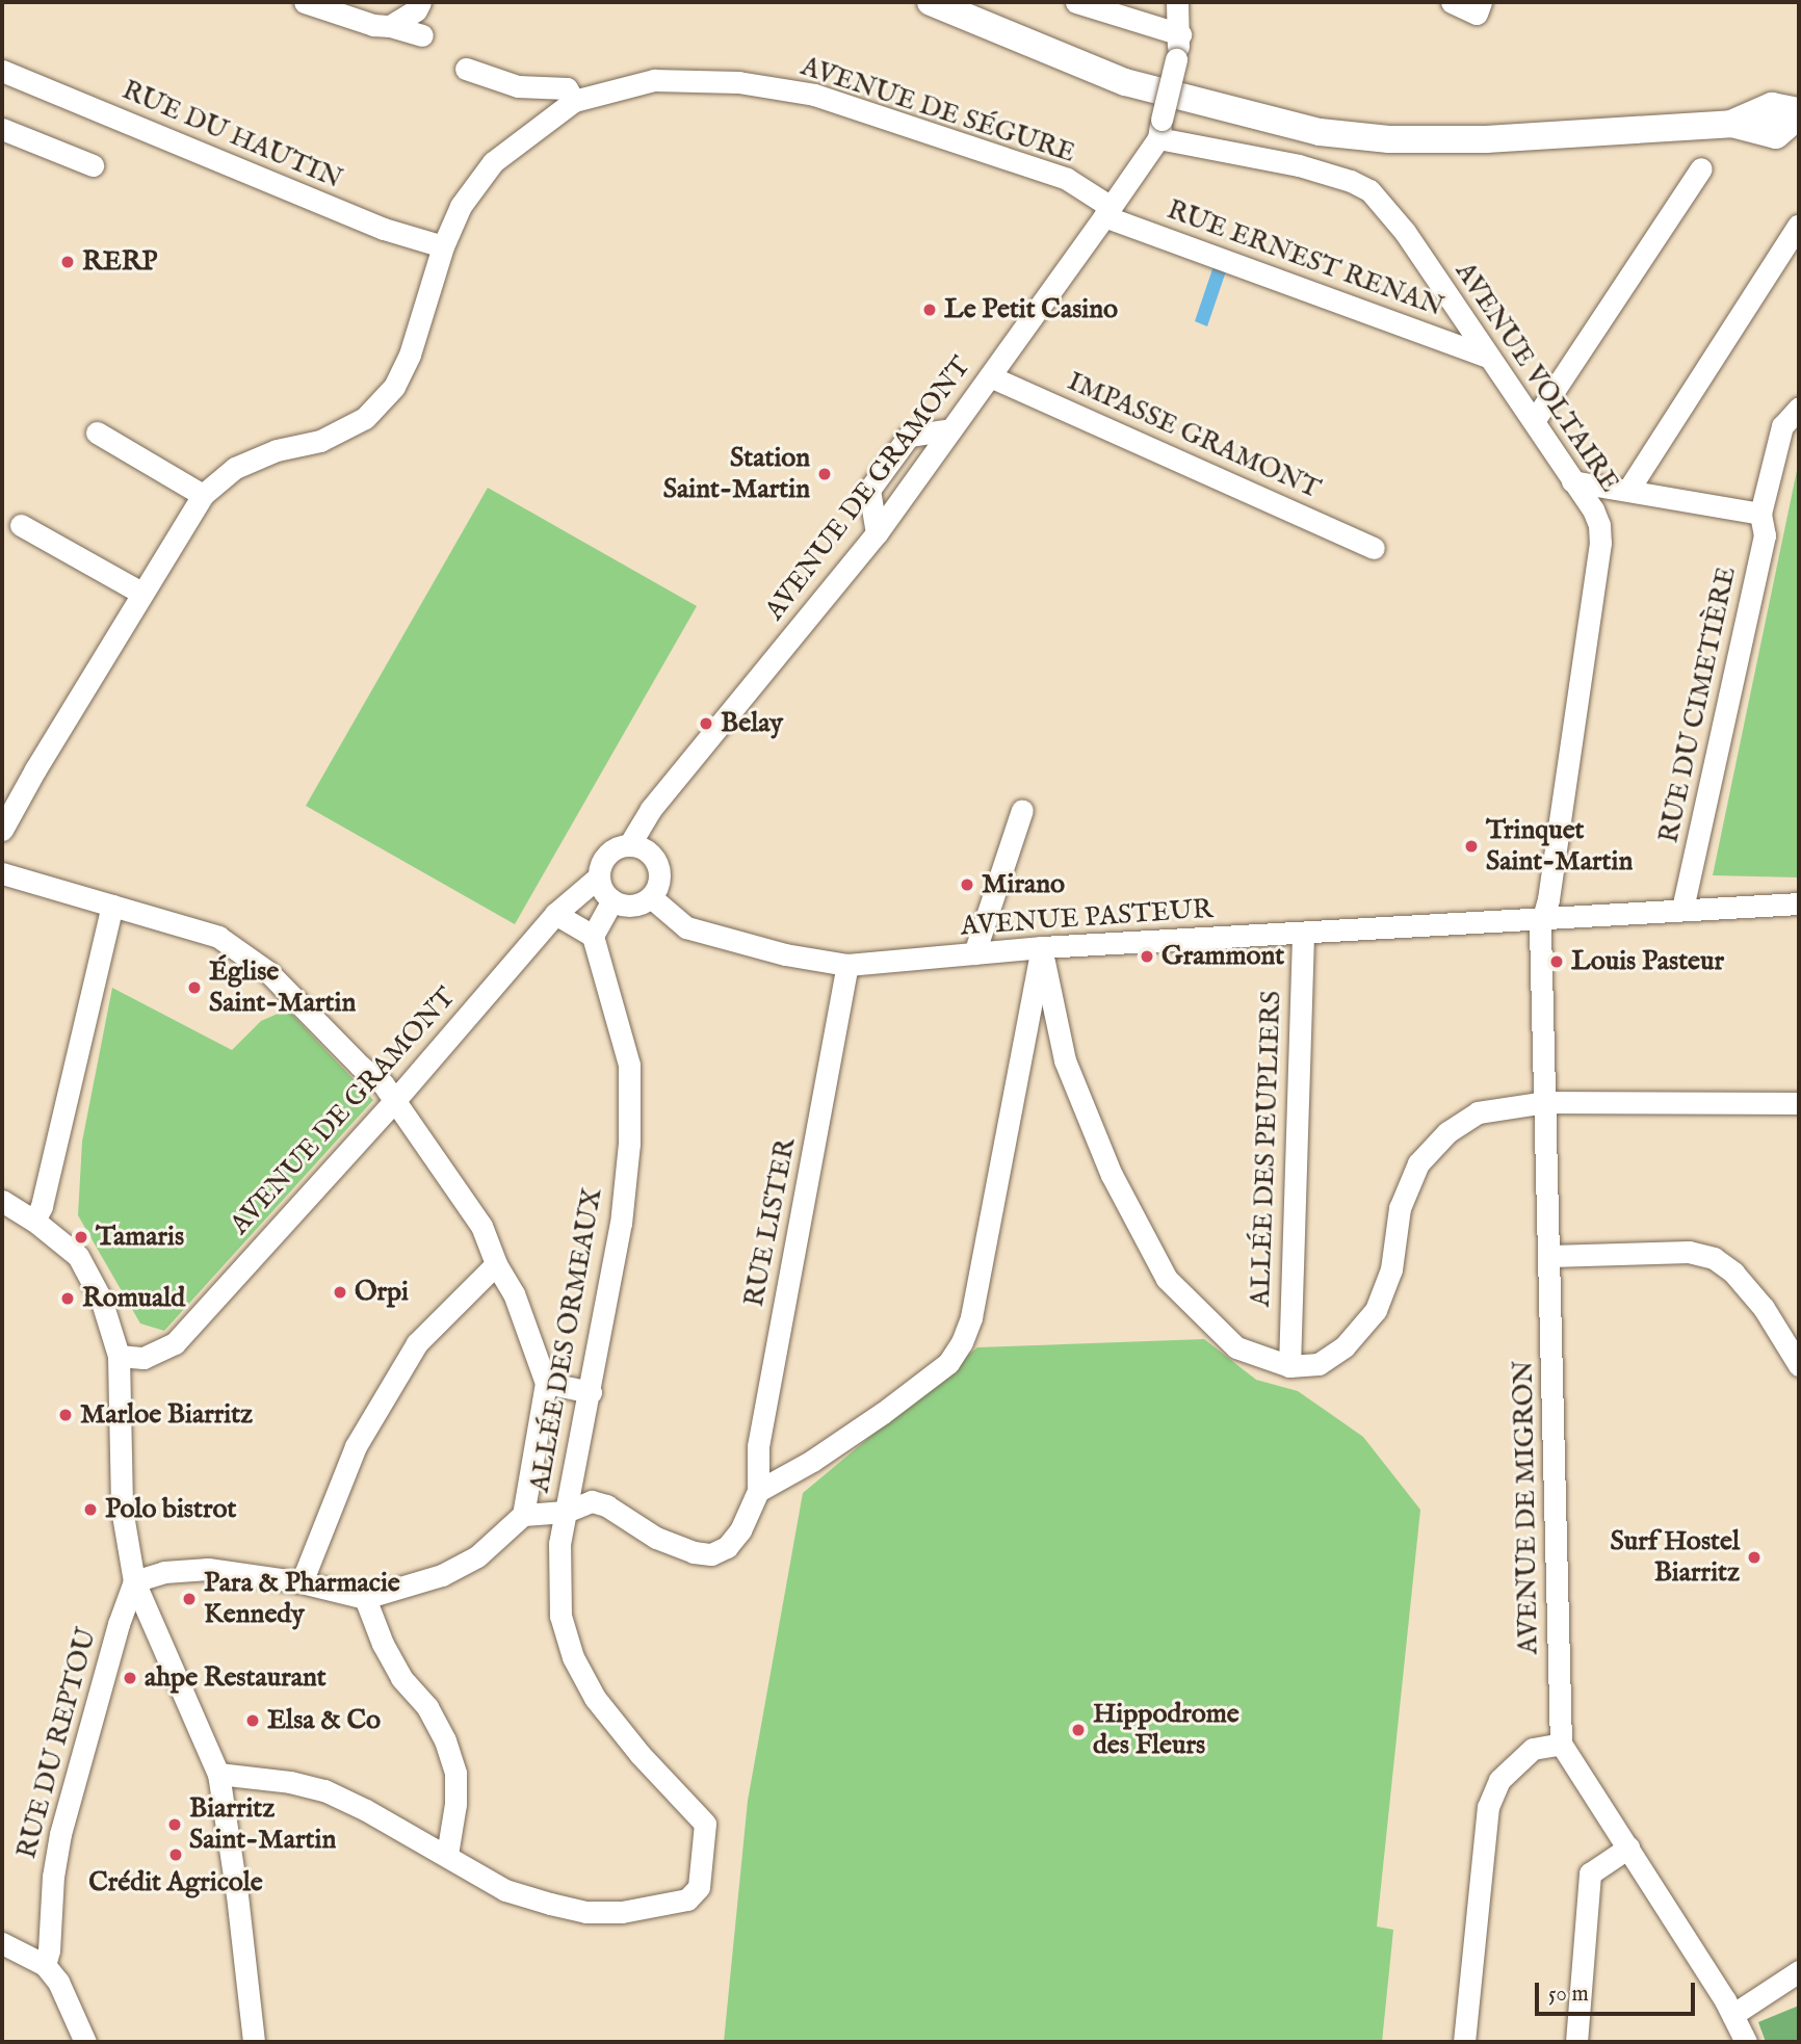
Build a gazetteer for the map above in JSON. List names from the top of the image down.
{
  "streets": {
    "street": [
      "AVENUE DE SÉGURE",
      "RUE DU HAUTIN",
      "RUE ERNEST RENAN",
      "AVENUE VOLTAIRE",
      "IMPASSE GRAMONT",
      "AVENUE DE GRAMONT",
      "RUE DU CIMETIÈRE",
      "AVENUE PASTEUR",
      "ALLÉE DES PEUPLIERS",
      "RUE LISTER",
      "ALLÉE DES ORMEAUX",
      "AVENUE DE MIGRON",
      "RUE DU REPTOU"
    ]
  },
  "crossings": [
    ["AVENUE DE SÉGURE", "RUE DU HAUTIN"],
    ["AVENUE DE SÉGURE", "RUE ERNEST RENAN"],
    ["AVENUE DE SÉGURE", "AVENUE DE GRAMONT"],
    ["RUE ERNEST RENAN", "AVENUE VOLTAIRE"],
    ["RUE ERNEST RENAN", "AVENUE DE GRAMONT"],
    ["AVENUE VOLTAIRE", "AVENUE DE GRAMONT"],
    ["AVENUE VOLTAIRE", "AVENUE PASTEUR"],
    ["AVENUE VOLTAIRE", "AVENUE DE MIGRON"],
    ["IMPASSE GRAMONT", "AVENUE DE GRAMONT"],
    ["AVENUE DE GRAMONT", "AVENUE PASTEUR"],
    ["RUE DU CIMETIÈRE", "AVENUE PASTEUR"],
    ["AVENUE PASTEUR", "ALLÉE DES PEUPLIERS"],
    ["AVENUE PASTEUR", "RUE LISTER"],
    ["AVENUE PASTEUR", "AVENUE DE MIGRON"],
    ["RUE LISTER", "ALLÉE DES ORMEAUX"]
  ],
  "places": [
    "RERP",
    "Le Petit Casino",
    "Station Saint-Martin",
    "Belay",
    "Trinquet Saint-Martin",
    "Mirano",
    "Grammont",
    "Louis Pasteur",
    "Église Saint-Martin",
    "Tamaris",
    "Orpi",
    "Romuald",
    "Marloe Biarritz",
    "Polo bistrot",
    "Surf Hostel Biarritz",
    "Para & Pharmacie Kennedy",
    "ahpe Restaurant",
    "Elsa & Co",
    "Hippodrome des Fleurs",
    "Biarritz Saint-Martin",
    "Crédit Agricole"
  ],
  "scale_bar": "50 m"
}
